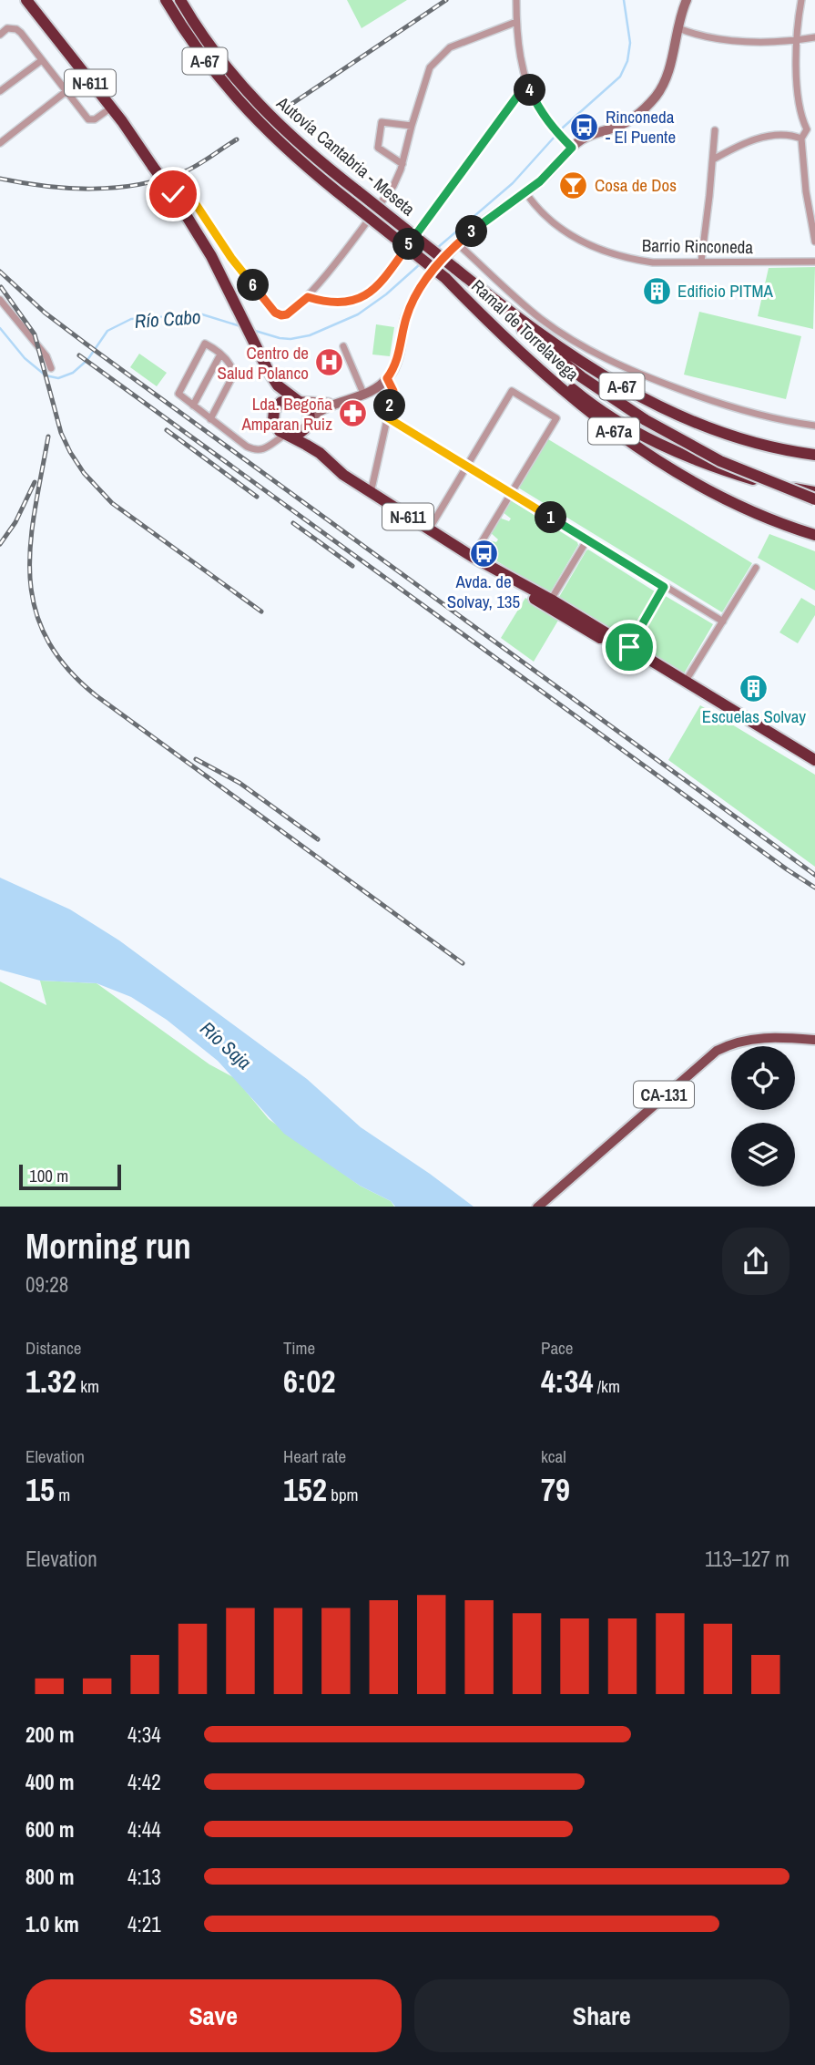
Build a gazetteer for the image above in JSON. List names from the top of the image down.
{
  "streets": {
    "highway": [
      "A-67",
      "N-611",
      "Autovía Cantabria - Meseta",
      "Ramal de Torrelavega",
      "A-67a"
    ],
    "main road": ["CA-131"],
    "street": ["Barrio Rinconeda"]
  },
  "crossings": [
    ["A-67", "Autovía Cantabria - Meseta"],
    ["A-67", "Ramal de Torrelavega"],
    ["Autovía Cantabria - Meseta", "Ramal de Torrelavega"]
  ],
  "water": ["Río Cabo", "Río Saja"],
  "places": {
    "bus stop": ["Rinconeda - El Puente", "Avda. de Solvay, 135"],
    "bar": ["Cosa de Dos"],
    "building": ["Edificio PITMA", "Escuelas Solvay"],
    "hospital": ["Centro de Salud Polanco"],
    "pharmacy": ["Lda. Begoña Amparan Ruiz"]
  },
  "scale_bar": "100 m",
  "page": {
    "pins": [
      "4",
      "3",
      "5",
      "6",
      "2",
      "1"
    ],
    "scale": "100 m",
    "heading": ["Morning run", "09:28"],
    "stats": [
      ["Distance", "1.32 km"],
      ["Time", "6:02"],
      ["Pace", "4:34 /km"],
      ["Elevation", "15 m"],
      ["Heart rate", "152 bpm"],
      ["kcal", "79"]
    ],
    "chart": ["Elevation", "113–127 m"],
    "list": [
      {
        "name": "200 m",
        "note": "4:34"
      },
      {
        "name": "400 m",
        "note": "4:42"
      },
      {
        "name": "600 m",
        "note": "4:44"
      },
      {
        "name": "800 m",
        "note": "4:13"
      },
      {
        "name": "1.0 km",
        "note": "4:21"
      }
    ],
    "buttons": ["Save", "Share"]
  }
}
